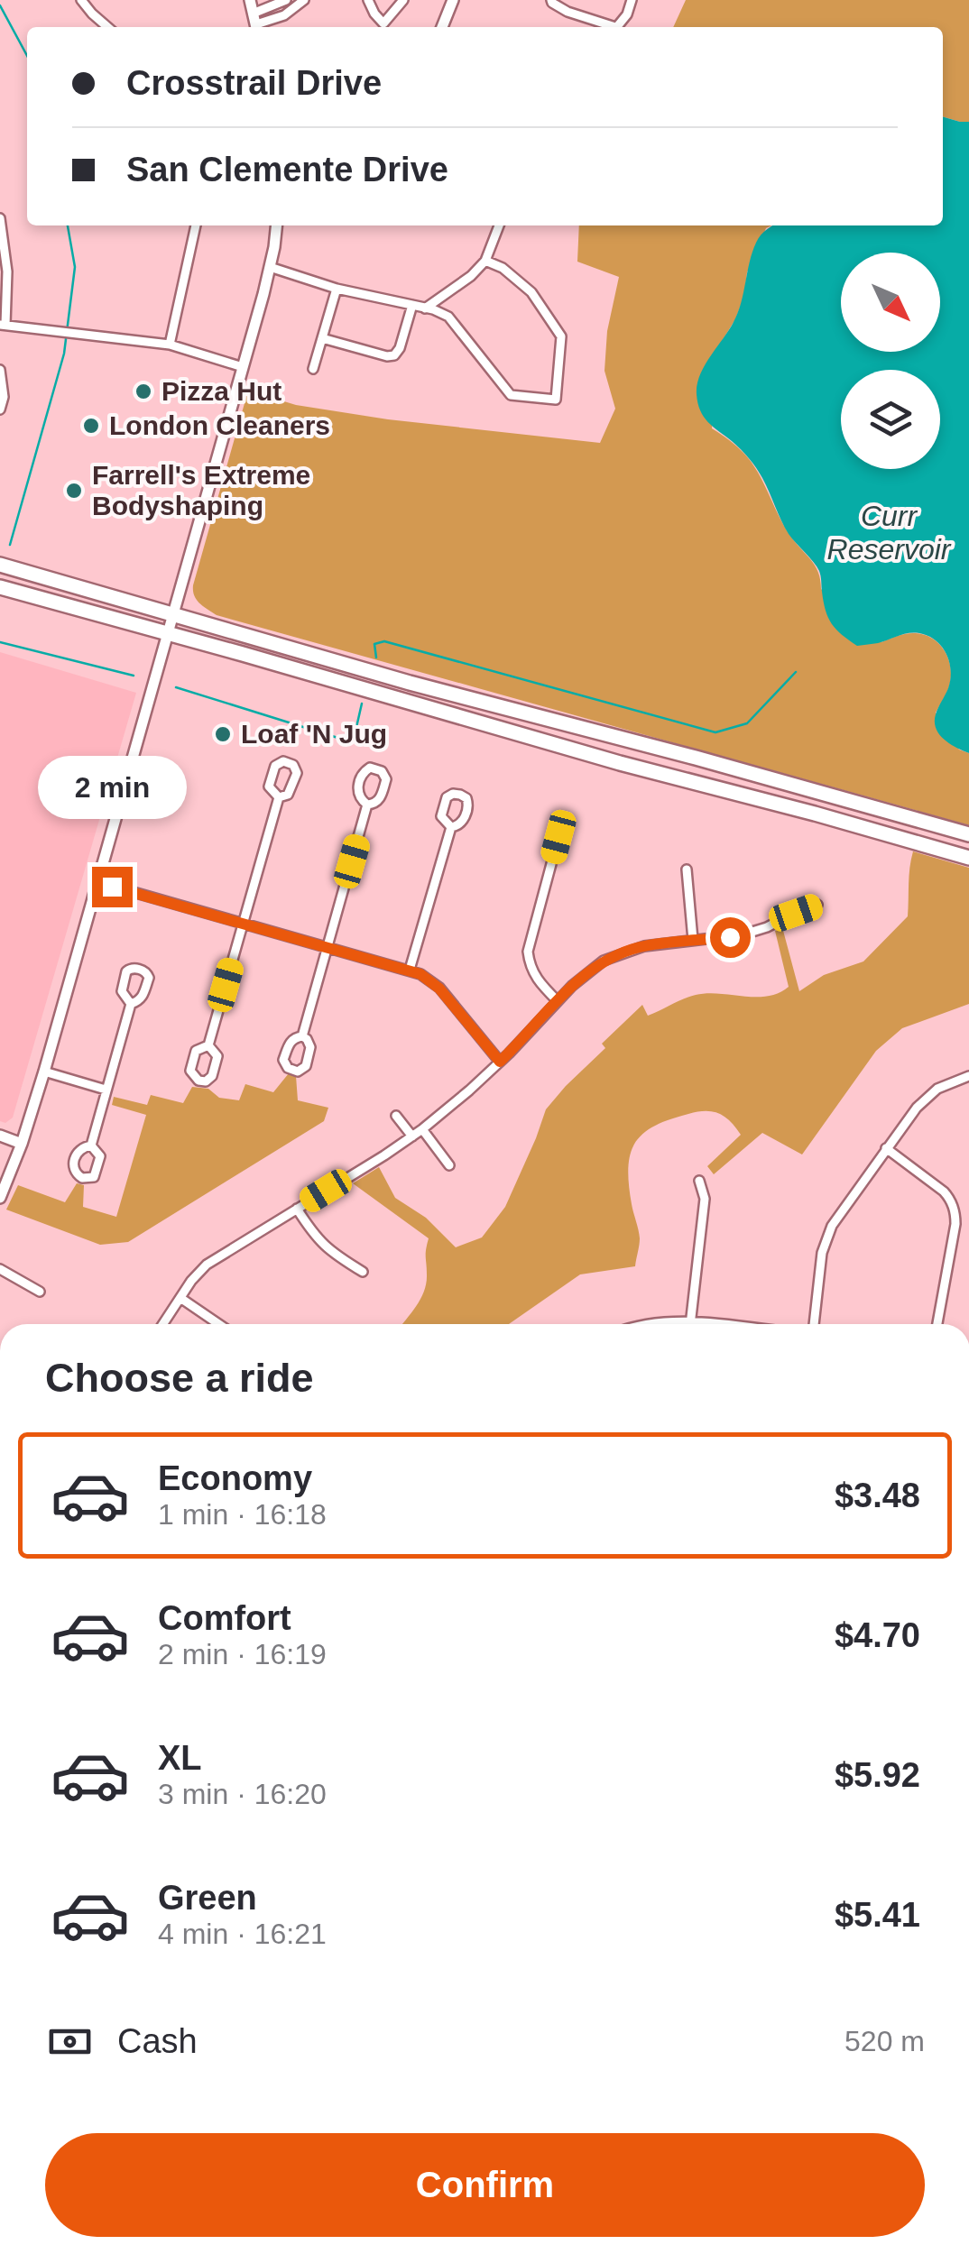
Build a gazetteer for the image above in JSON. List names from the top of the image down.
{
  "water": ["Curr Reservoir"],
  "places": [
    "Pizza Hut",
    "London Cleaners",
    "Farrell's Extreme Bodyshaping",
    "Loaf 'N Jug"
  ],
  "north": "bottom right",
  "page": {
    "banner": ["Crosstrail Drive", "San Clemente Drive"],
    "bubble": "2 min",
    "heading": "Choose a ride",
    "list": [
      {
        "name": "Economy",
        "note": "1 min · 16:18",
        "value": "$3.48"
      },
      {
        "name": "Comfort",
        "note": "2 min · 16:19",
        "value": "$4.70"
      },
      {
        "name": "XL",
        "note": "3 min · 16:20",
        "value": "$5.92"
      },
      {
        "name": "Green",
        "note": "4 min · 16:21",
        "value": "$5.41"
      }
    ],
    "pay": ["Cash", "520 m"],
    "buttons": "Confirm"
  }
}
